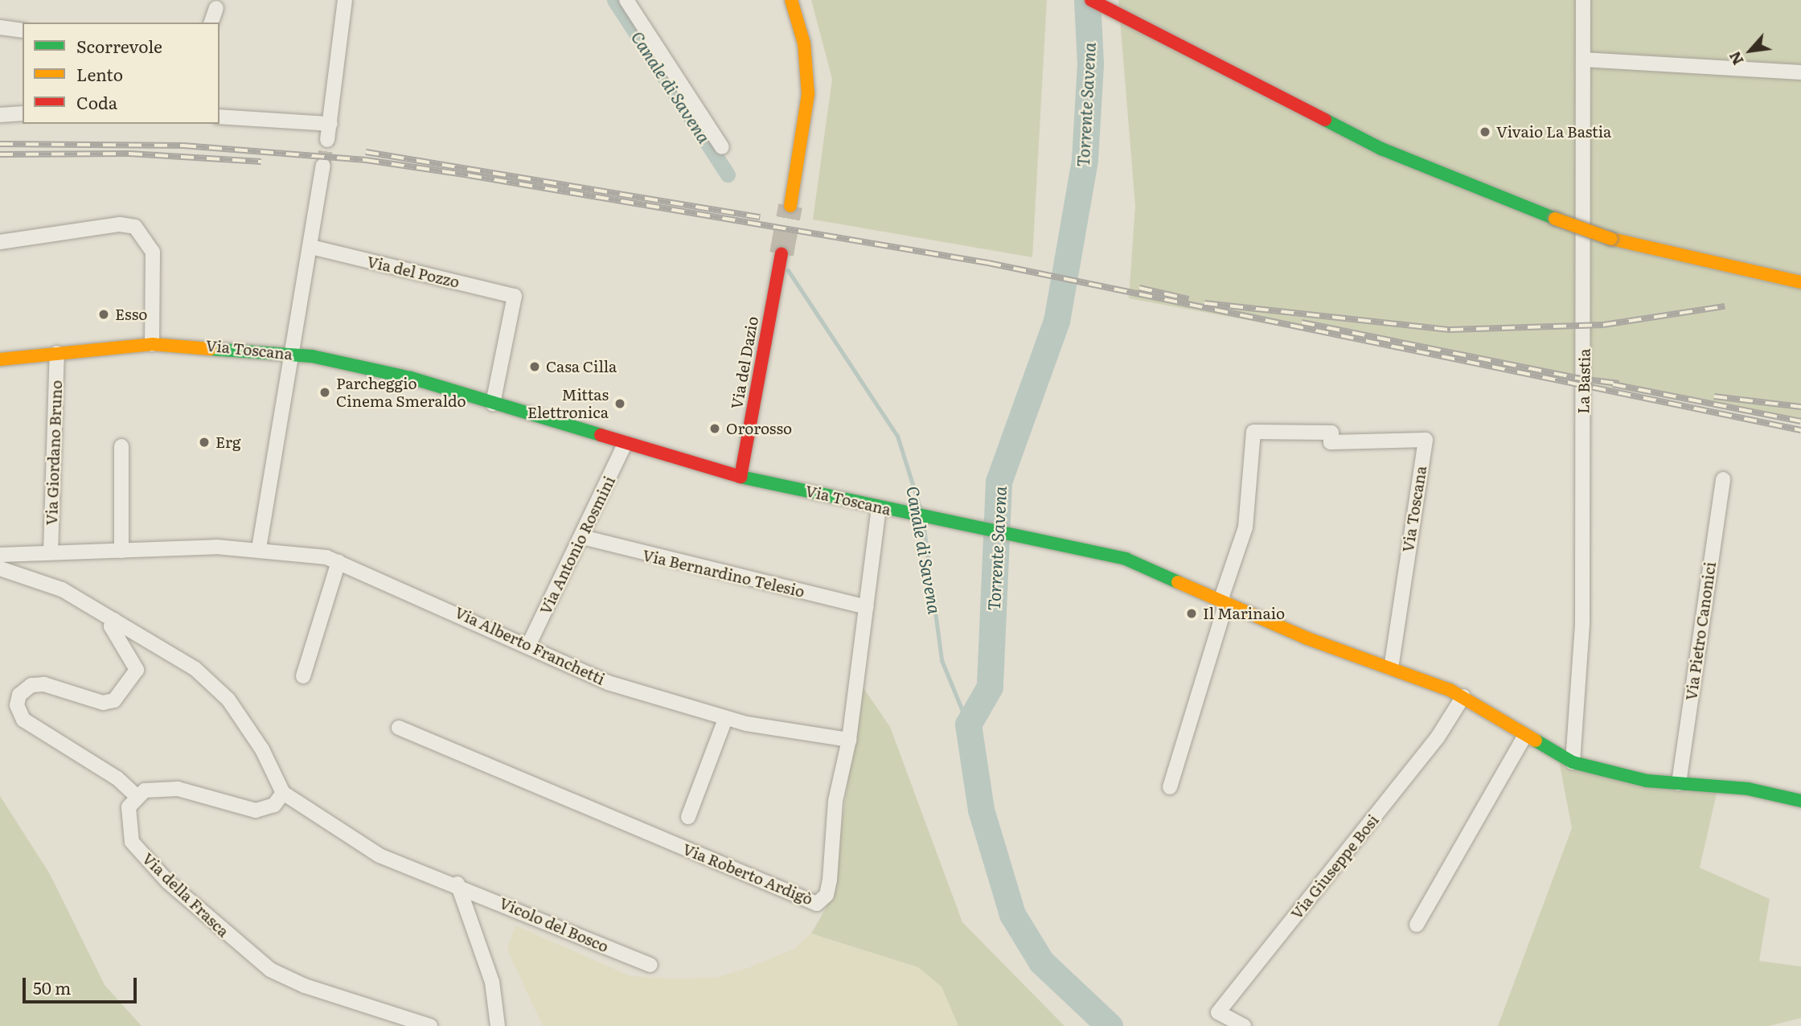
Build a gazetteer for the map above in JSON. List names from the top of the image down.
{
  "streets": {
    "main road": ["Via Toscana", "Via del Dazio"],
    "street": [
      "Via del Pozzo",
      "La Bastia",
      "Via Giordano Bruno",
      "Via Antonio Rosmini",
      "Via Bernardino Telesio",
      "Via Pietro Canonici",
      "Via Alberto Franchetti",
      "Via Giuseppe Bosi",
      "Via Roberto Ardigò",
      "Via della Frasca",
      "Vicolo del Bosco"
    ]
  },
  "crossings": [
    ["Via del Pozzo", "Via Toscana"],
    ["Via Toscana", "Via del Dazio"],
    ["Via Toscana", "La Bastia"],
    ["Via Toscana", "Via Giordano Bruno"],
    ["Via Toscana", "Via Antonio Rosmini"],
    ["Via Toscana", "Via Pietro Canonici"],
    ["Via Toscana", "Via Giuseppe Bosi"],
    ["Via Toscana", "Via Roberto Ardigò"],
    ["Via Giordano Bruno", "Via Alberto Franchetti"],
    ["Via Antonio Rosmini", "Via Bernardino Telesio"],
    ["Via Antonio Rosmini", "Via Alberto Franchetti"],
    ["Via Bernardino Telesio", "Via Roberto Ardigò"],
    ["Via Alberto Franchetti", "Via Roberto Ardigò"]
  ],
  "water": ["Canale di Savena", "Torrente Savena"],
  "places": [
    "Vivaio La Bastia",
    "Esso",
    "Casa Cilla",
    "Parcheggio Cinema Smeraldo",
    "Mittas Elettronica",
    "Ororosso",
    "Erg",
    "Il Marinaio"
  ],
  "legend": ["Scorrevole", "Lento", "Coda"],
  "scale_bar": "50 m",
  "north": "bottom left"
}
